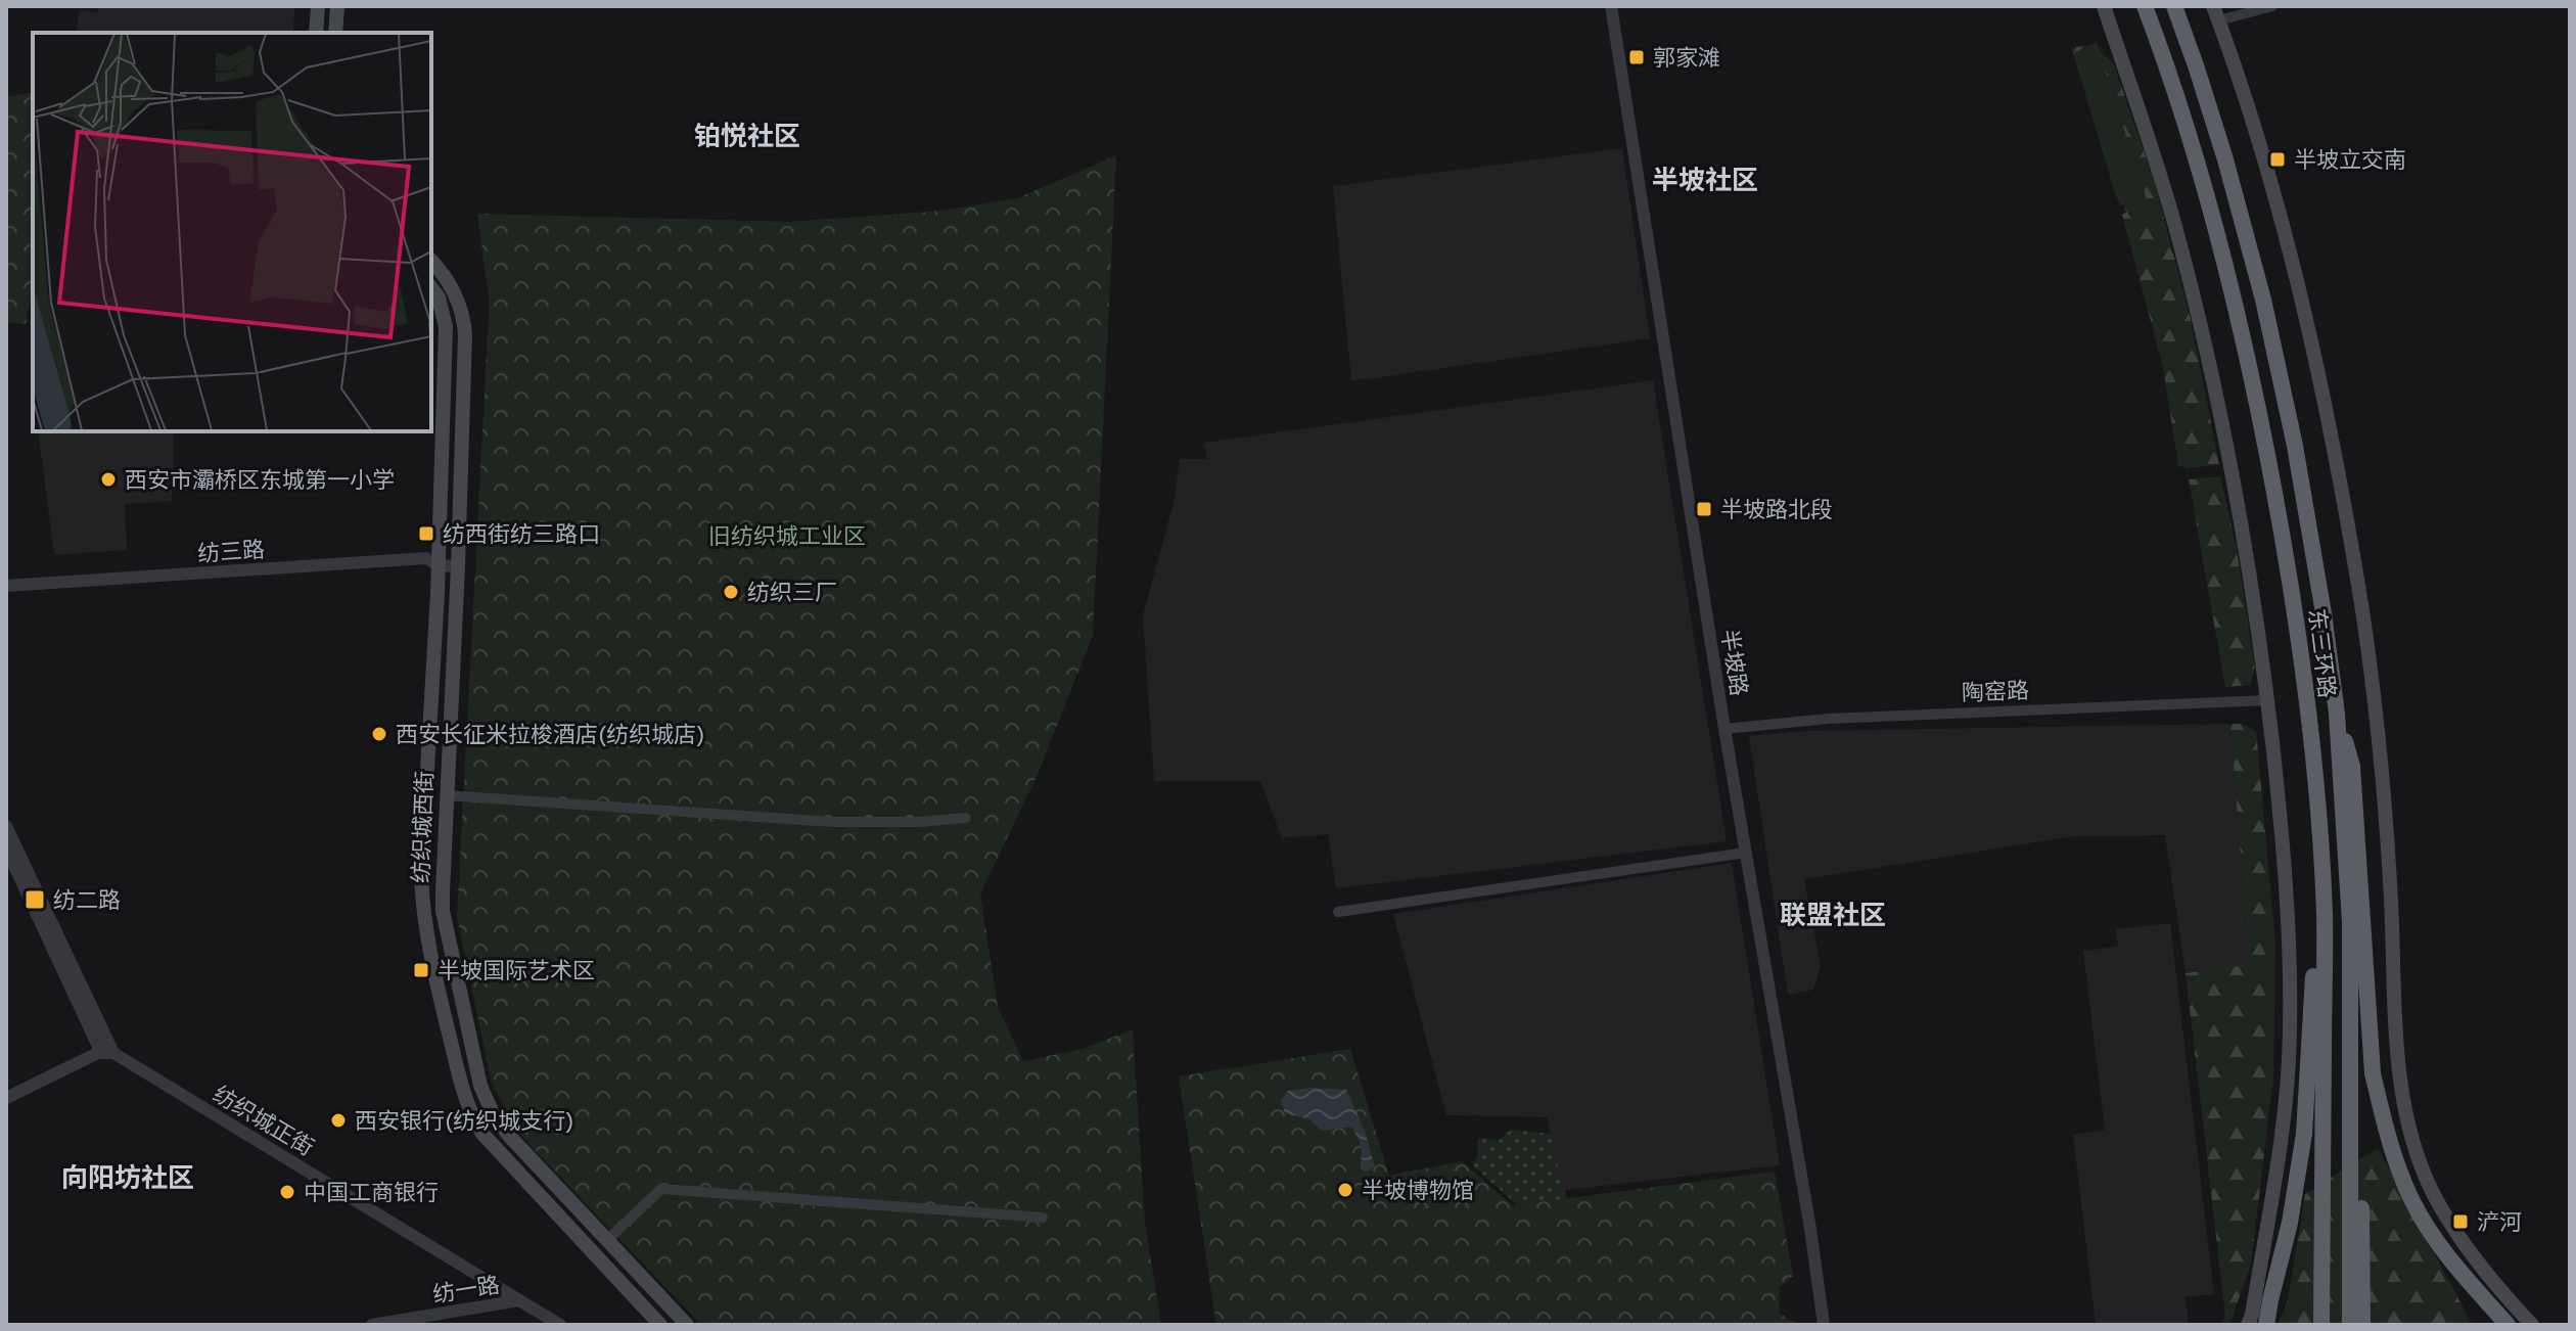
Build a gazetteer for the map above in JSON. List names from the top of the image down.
{
  "streets": {
    "highway": ["东三环路"],
    "main road": ["纺织城西街"],
    "street": [
      "纺三路",
      "半坡路",
      "陶窑路",
      "纺织城正街",
      "纺一路"
    ]
  },
  "crossings": [
    ["纺三路", "纺织城西街"],
    ["半坡路", "陶窑路"],
    ["纺织城正街", "纺一路"]
  ],
  "districts": [
    "铂悦社区",
    "半坡社区",
    "联盟社区",
    "向阳坊社区"
  ],
  "parks": ["旧纺织城工业区"],
  "places": {
    "transit": [
      "郭家滩",
      "半坡立交南",
      "半坡路北段",
      "纺西街纺三路口",
      "纺二路",
      "半坡国际艺术区",
      "浐河"
    ],
    "other": [
      "西安市灞桥区东城第一小学",
      "纺织三厂",
      "西安长征米拉梭酒店(纺织城店)",
      "西安银行(纺织城支行)",
      "半坡博物馆",
      "中国工商银行"
    ]
  }
}
